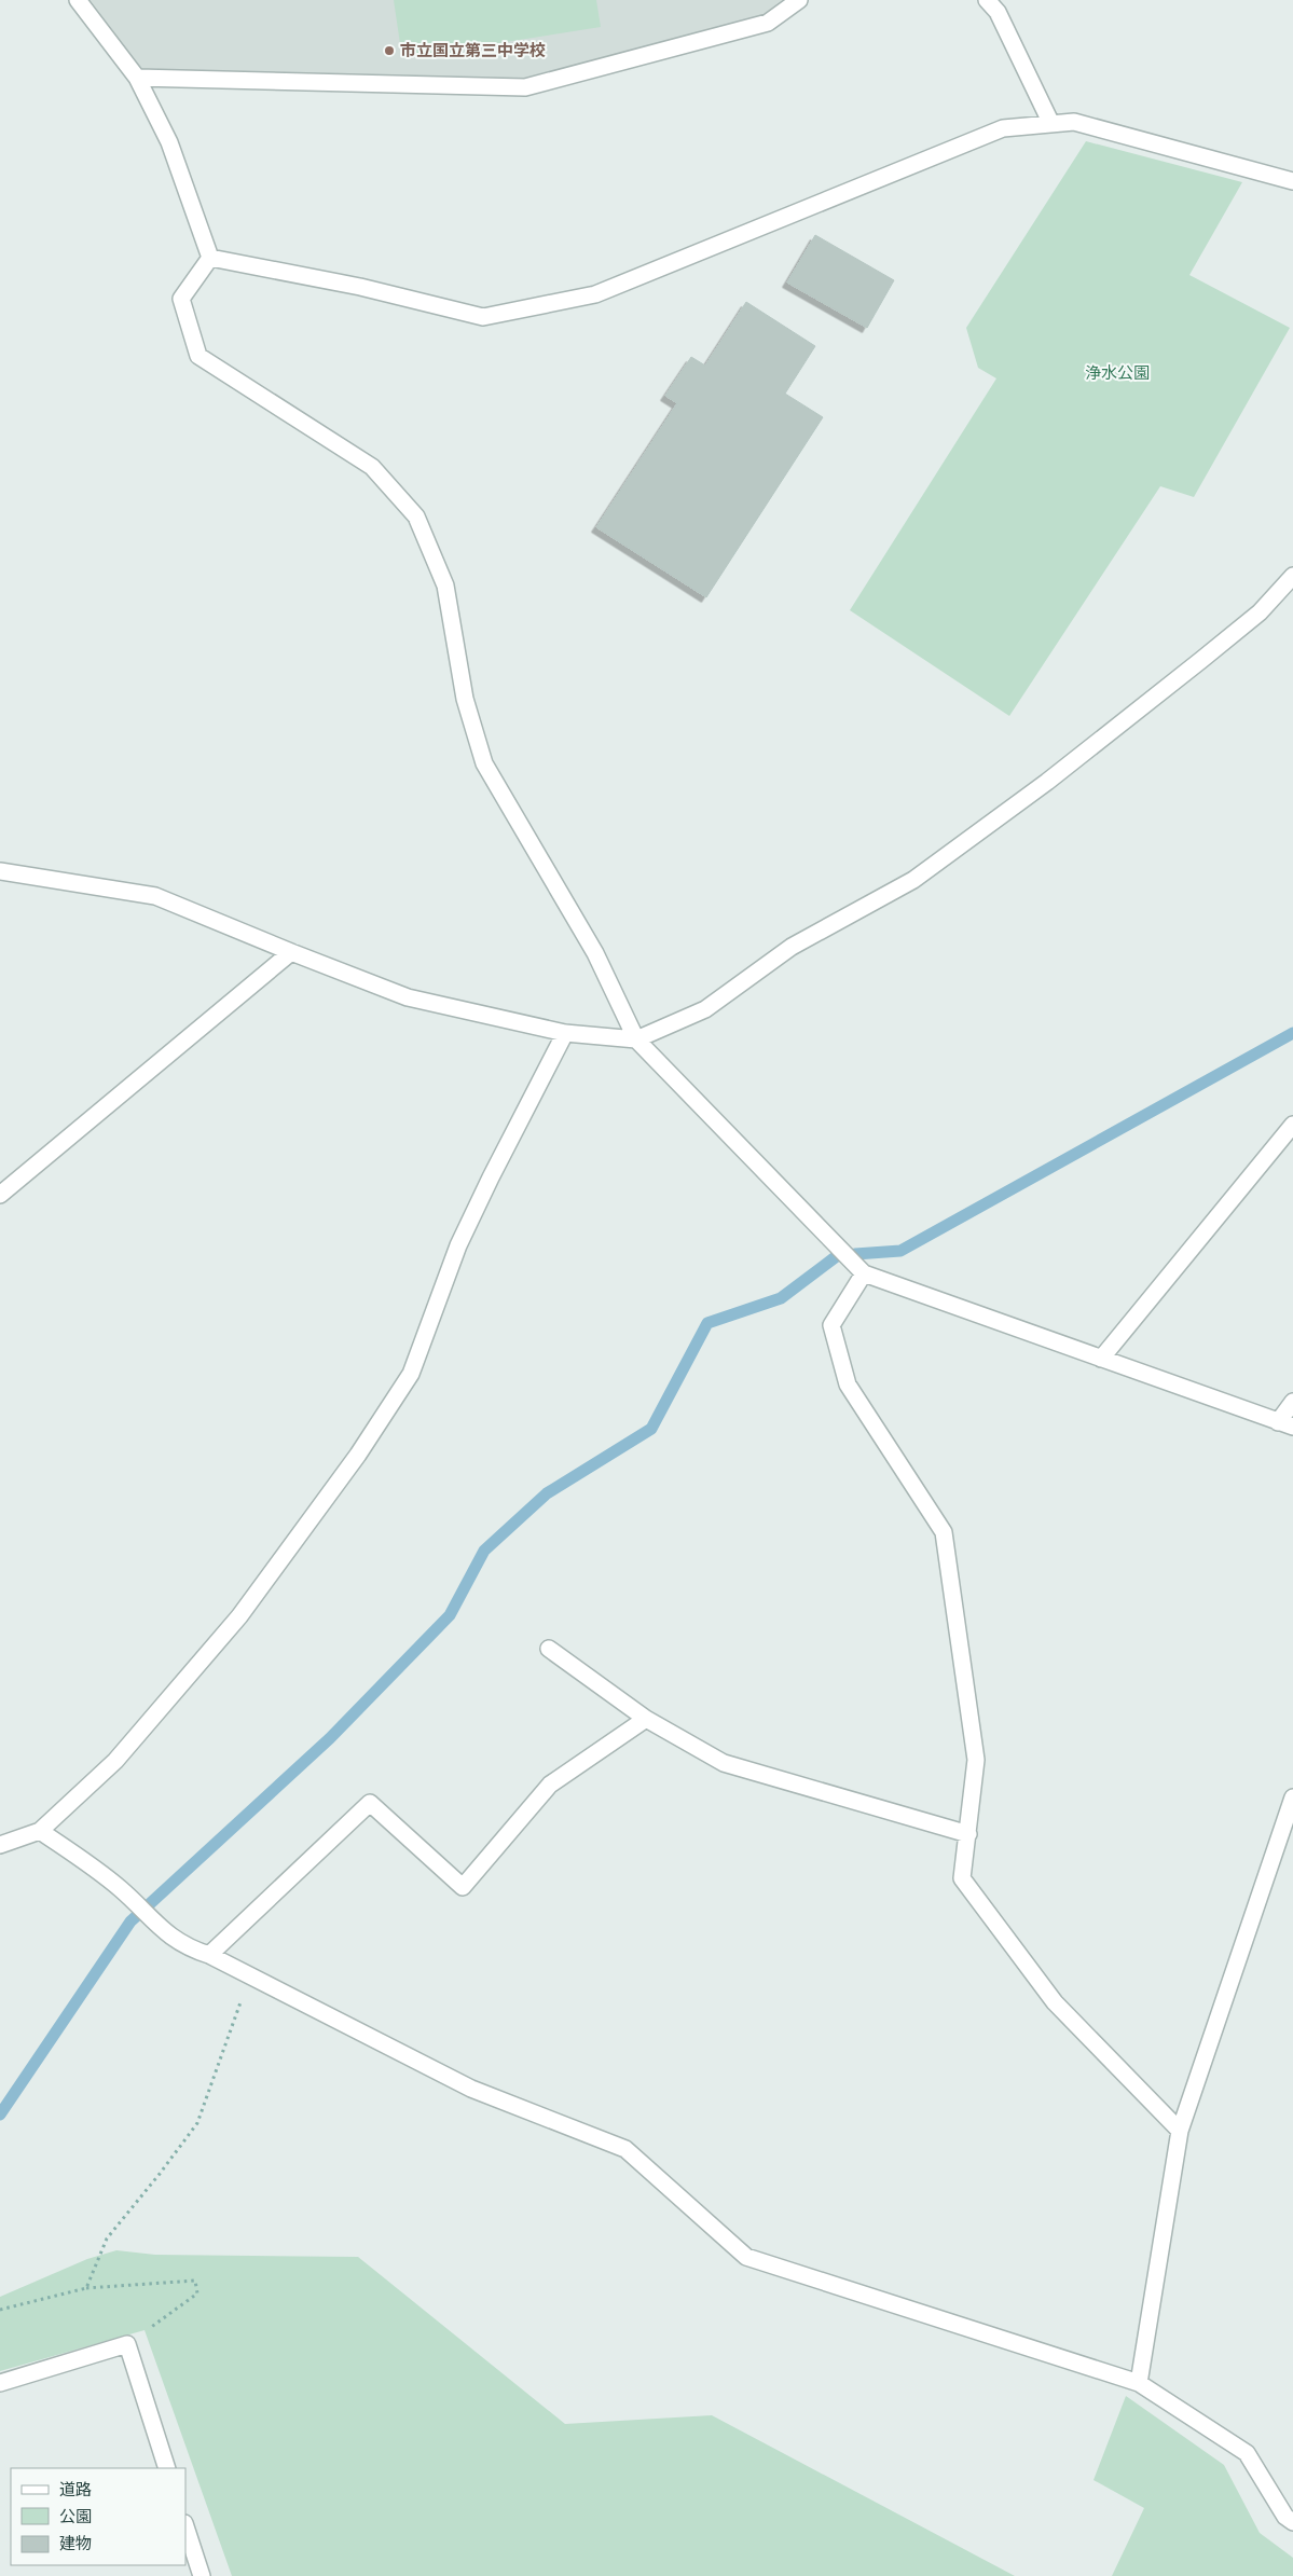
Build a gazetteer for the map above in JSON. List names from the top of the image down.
{
  "parks": ["浄水公園"],
  "places": ["市立国立第三中学校"],
  "legend": ["道路", "公園", "建物"]
}
